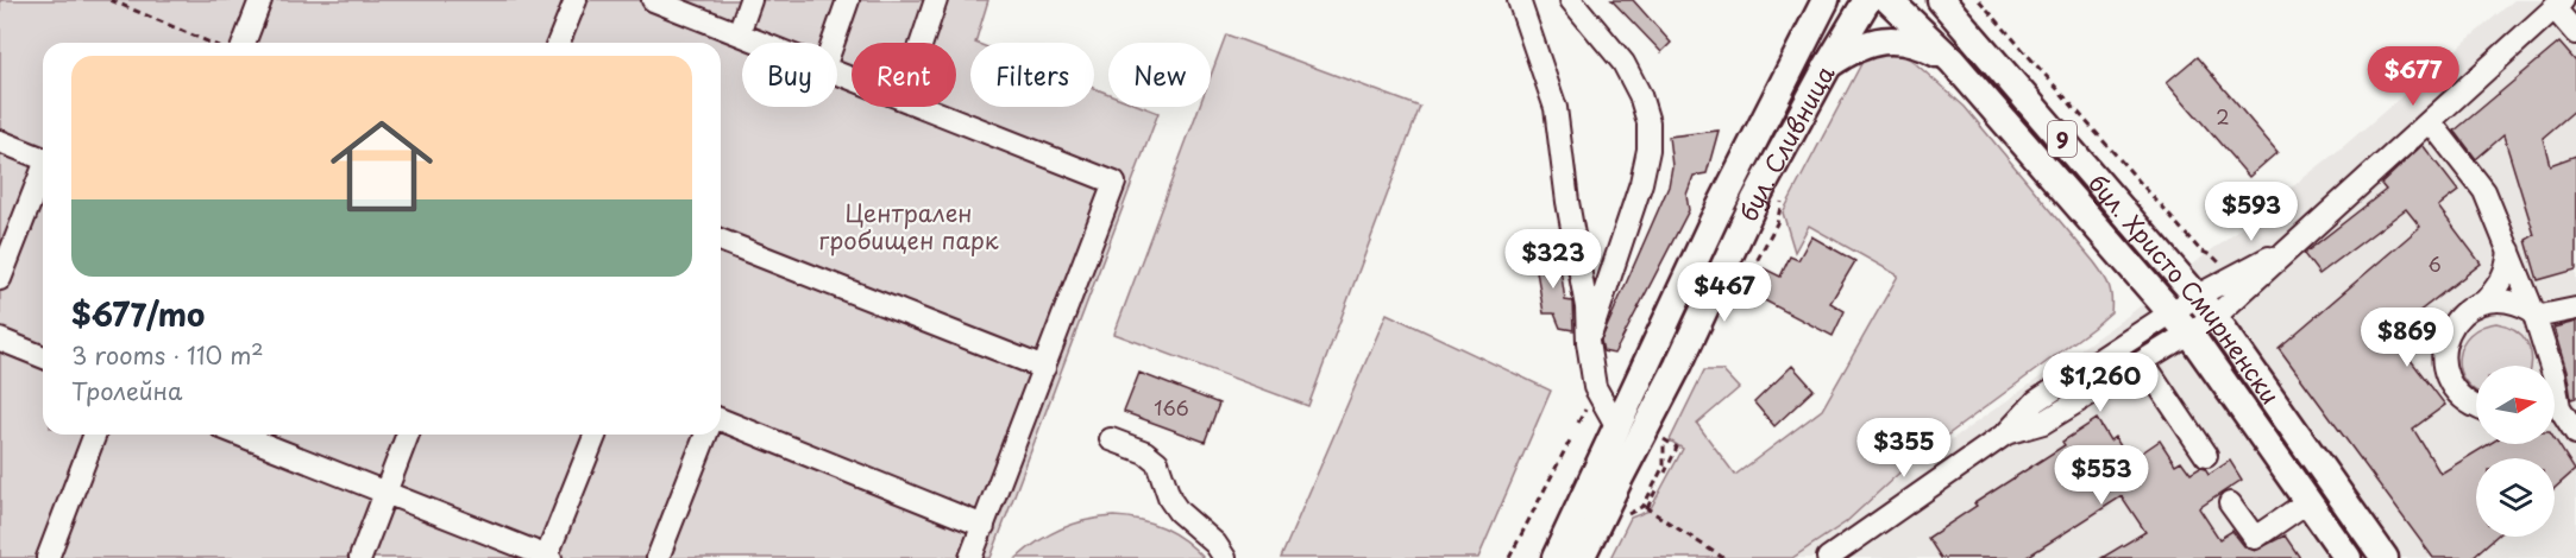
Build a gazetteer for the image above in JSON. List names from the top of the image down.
{
  "streets": {
    "main road": ["9", "бул. Сливница", "бул. Христо Смирненски"]
  },
  "parks": ["Централен гробищен парк"],
  "house_numbers": ["2", "6", "166"],
  "north": "right",
  "page": {
    "chip": [
      "Buy",
      "Rent",
      "Filters",
      "New"
    ],
    "list": [
      {
        "name": "$677/mo",
        "note": "3 rooms · 110 m² · Тролейна"
      }
    ],
    "price": [
      "$677",
      "$593",
      "$323",
      "$467",
      "$869",
      "$1,260",
      "$355",
      "$553"
    ]
  }
}
